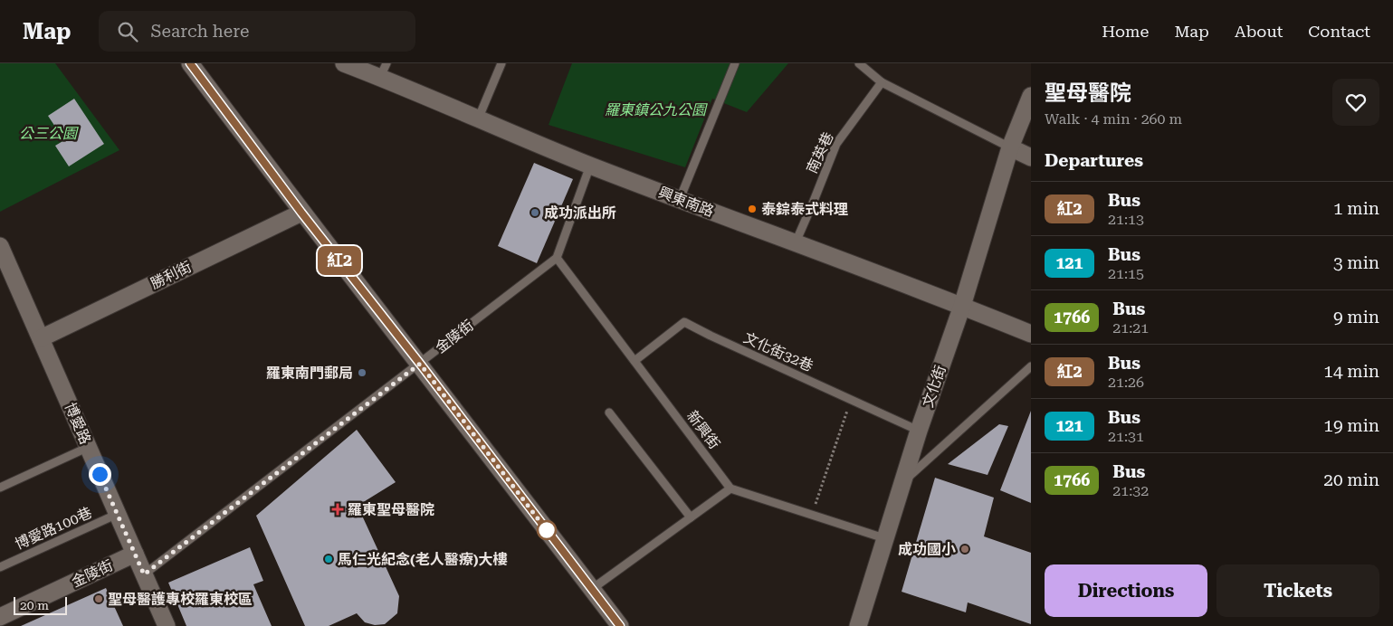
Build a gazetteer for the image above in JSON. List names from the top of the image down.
{
  "streets": {
    "street": [
      "興東南路",
      "勝利街",
      "金陵街",
      "文化街",
      "博愛路"
    ],
    "lane": [
      "南英巷",
      "文化街32巷",
      "新興街",
      "博愛路100巷"
    ]
  },
  "crossings": [
    ["南英巷", "興東南路"],
    ["興東南路", "文化街"],
    ["勝利街", "博愛路"],
    ["金陵街", "博愛路"],
    ["金陵街", "新興街"],
    ["文化街32巷", "文化街"],
    ["文化街32巷", "新興街"],
    ["博愛路", "博愛路100巷"]
  ],
  "parks": ["羅東鎮公九公園", "公三公園"],
  "places": {
    "other": [
      "泰錝泰式料理",
      "成功派出所",
      "羅東南門郵局",
      "成功國小",
      "馬仁光紀念(老人醫療)大樓",
      "聖母醫護專校羅東校區"
    ],
    "health": ["羅東聖母醫院"]
  },
  "lines": ["bus line 紅2"],
  "scale_bar": "20 m",
  "page": {
    "header": "Map",
    "search": "Search here",
    "nav": [
      "Home",
      "Map",
      "About",
      "Contact"
    ],
    "on_map": "紅2",
    "heading": [
      ["聖母醫院", "Walk · 4 min · 260 m"],
      "Departures"
    ],
    "list": [
      {
        "mark": "紅2",
        "name": "Bus",
        "note": "21:13",
        "value": "1 min"
      },
      {
        "mark": "121",
        "name": "Bus",
        "note": "21:15",
        "value": "3 min"
      },
      {
        "mark": "1766",
        "name": "Bus",
        "note": "21:21",
        "value": "9 min"
      },
      {
        "mark": "紅2",
        "name": "Bus",
        "note": "21:26",
        "value": "14 min"
      },
      {
        "mark": "121",
        "name": "Bus",
        "note": "21:31",
        "value": "19 min"
      },
      {
        "mark": "1766",
        "name": "Bus",
        "note": "21:32",
        "value": "20 min"
      }
    ],
    "buttons": ["Directions", "Tickets"],
    "scale": "20 m"
  }
}
